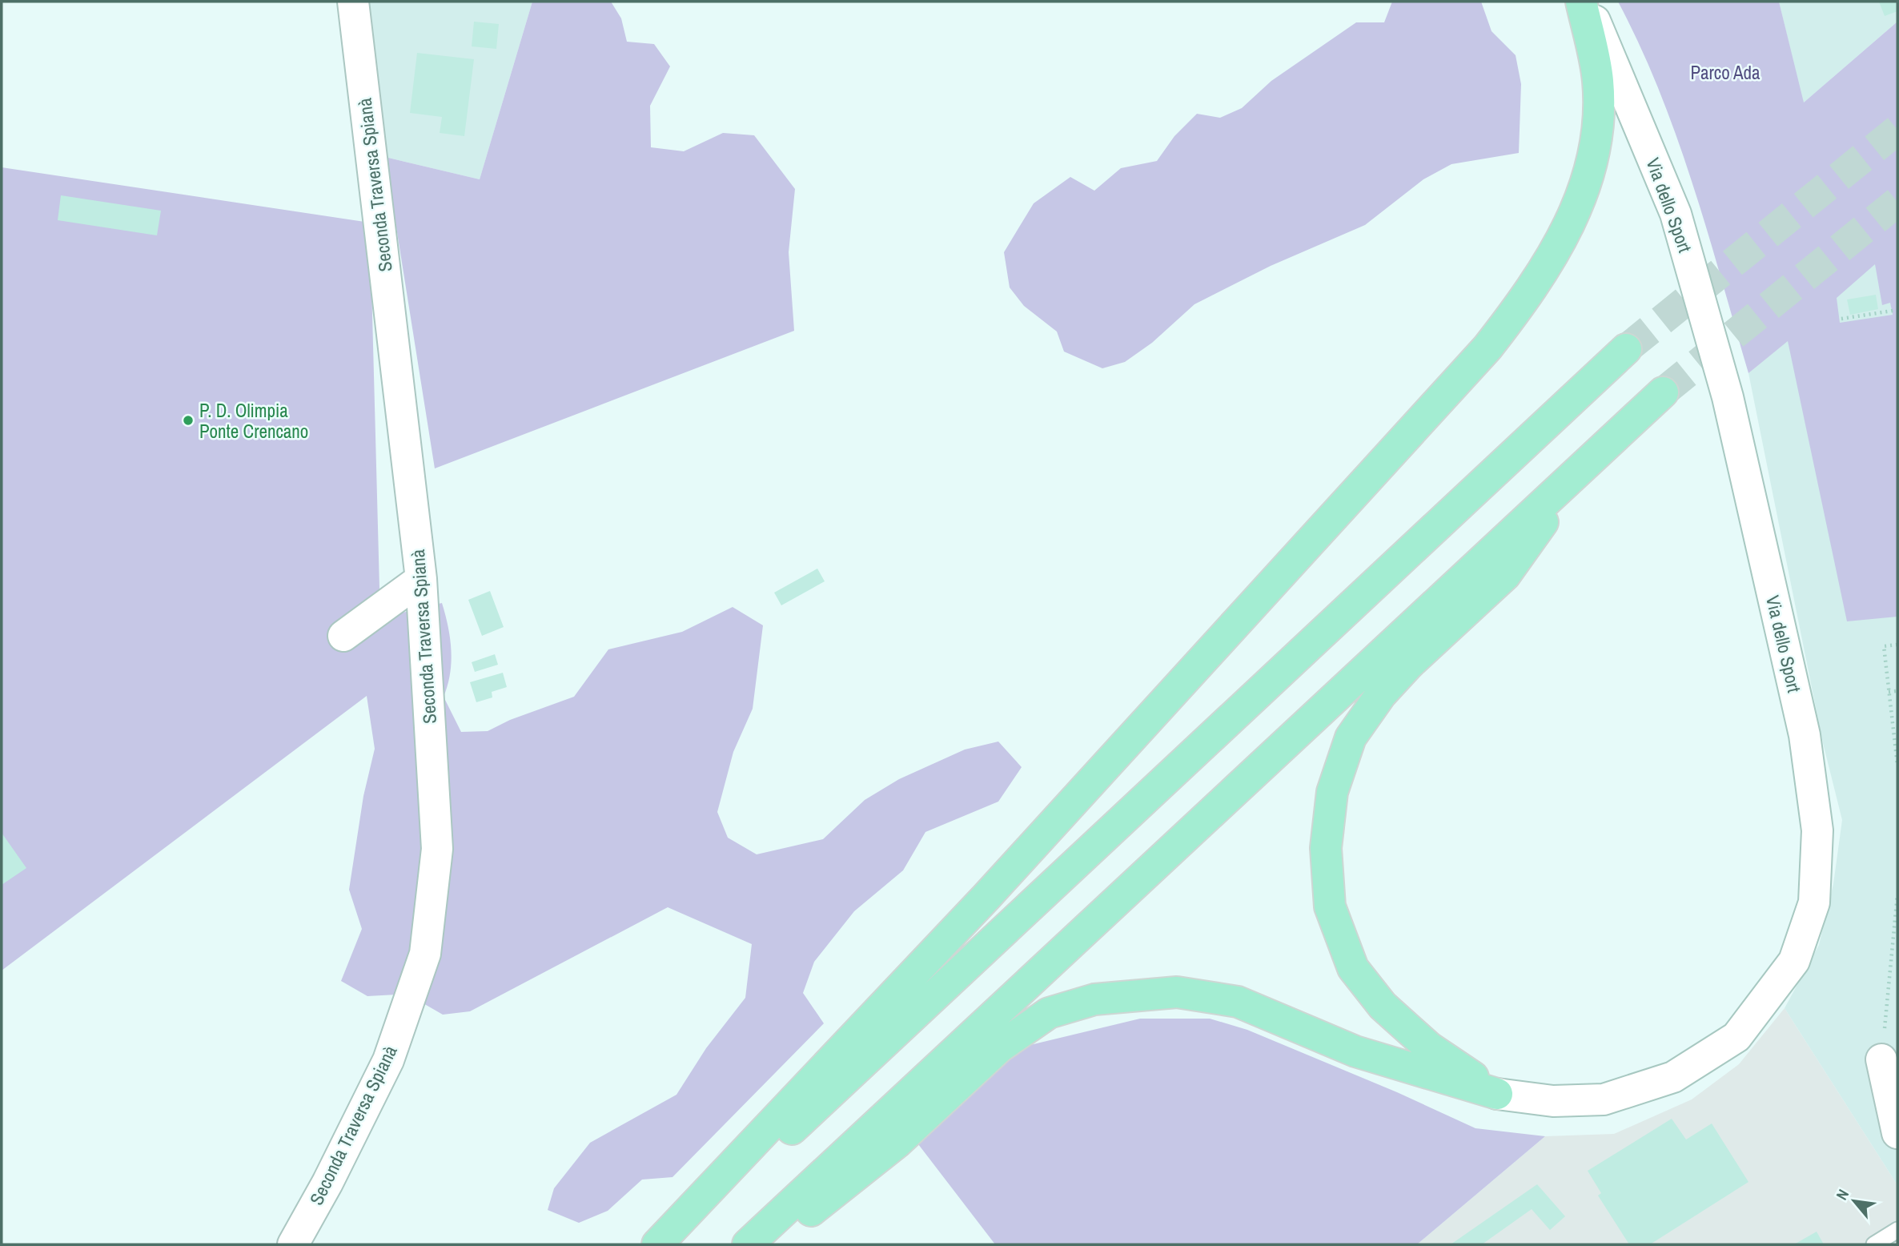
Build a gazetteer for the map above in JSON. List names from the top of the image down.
{
  "streets": {
    "street": ["Seconda Traversa Spianà", "Via dello Sport"]
  },
  "parks": ["Parco Ada"],
  "places": ["P. D. Olimpia Ponte Crencano"],
  "north": "top left"
}
